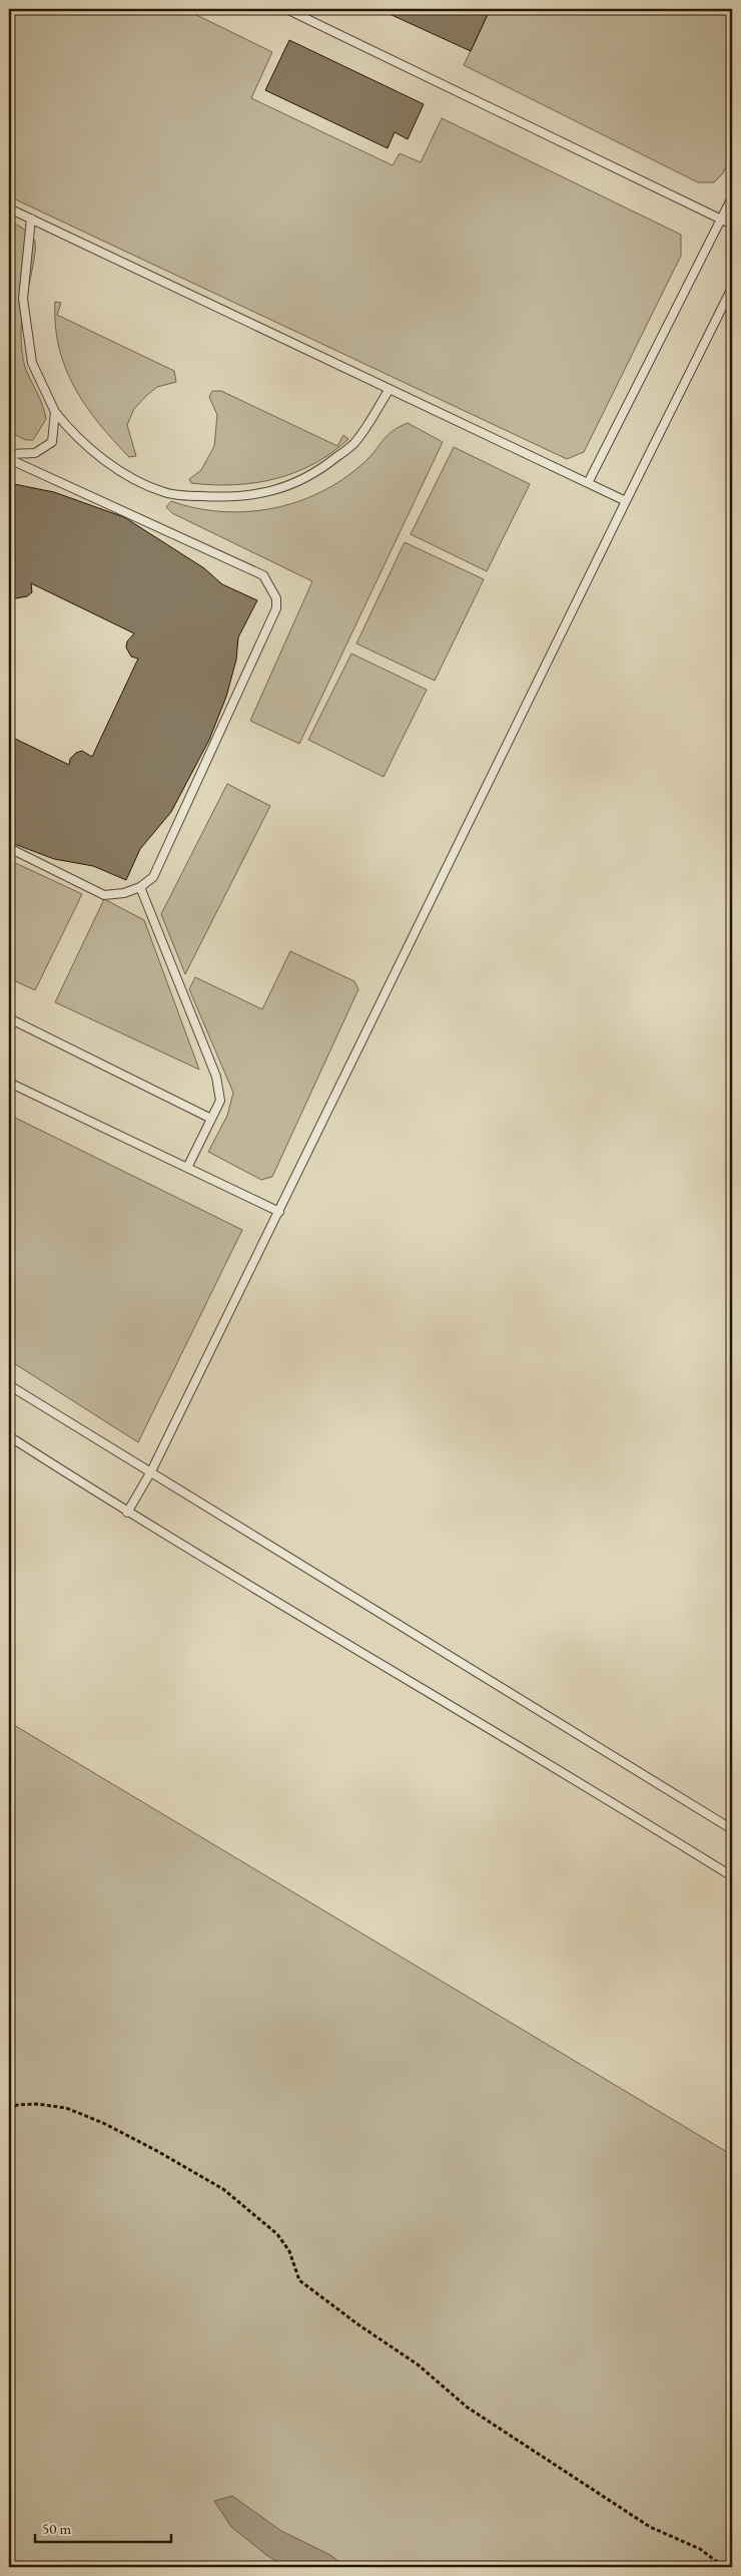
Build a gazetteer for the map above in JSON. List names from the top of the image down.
{
  "scale_bar": "50 m"
}
